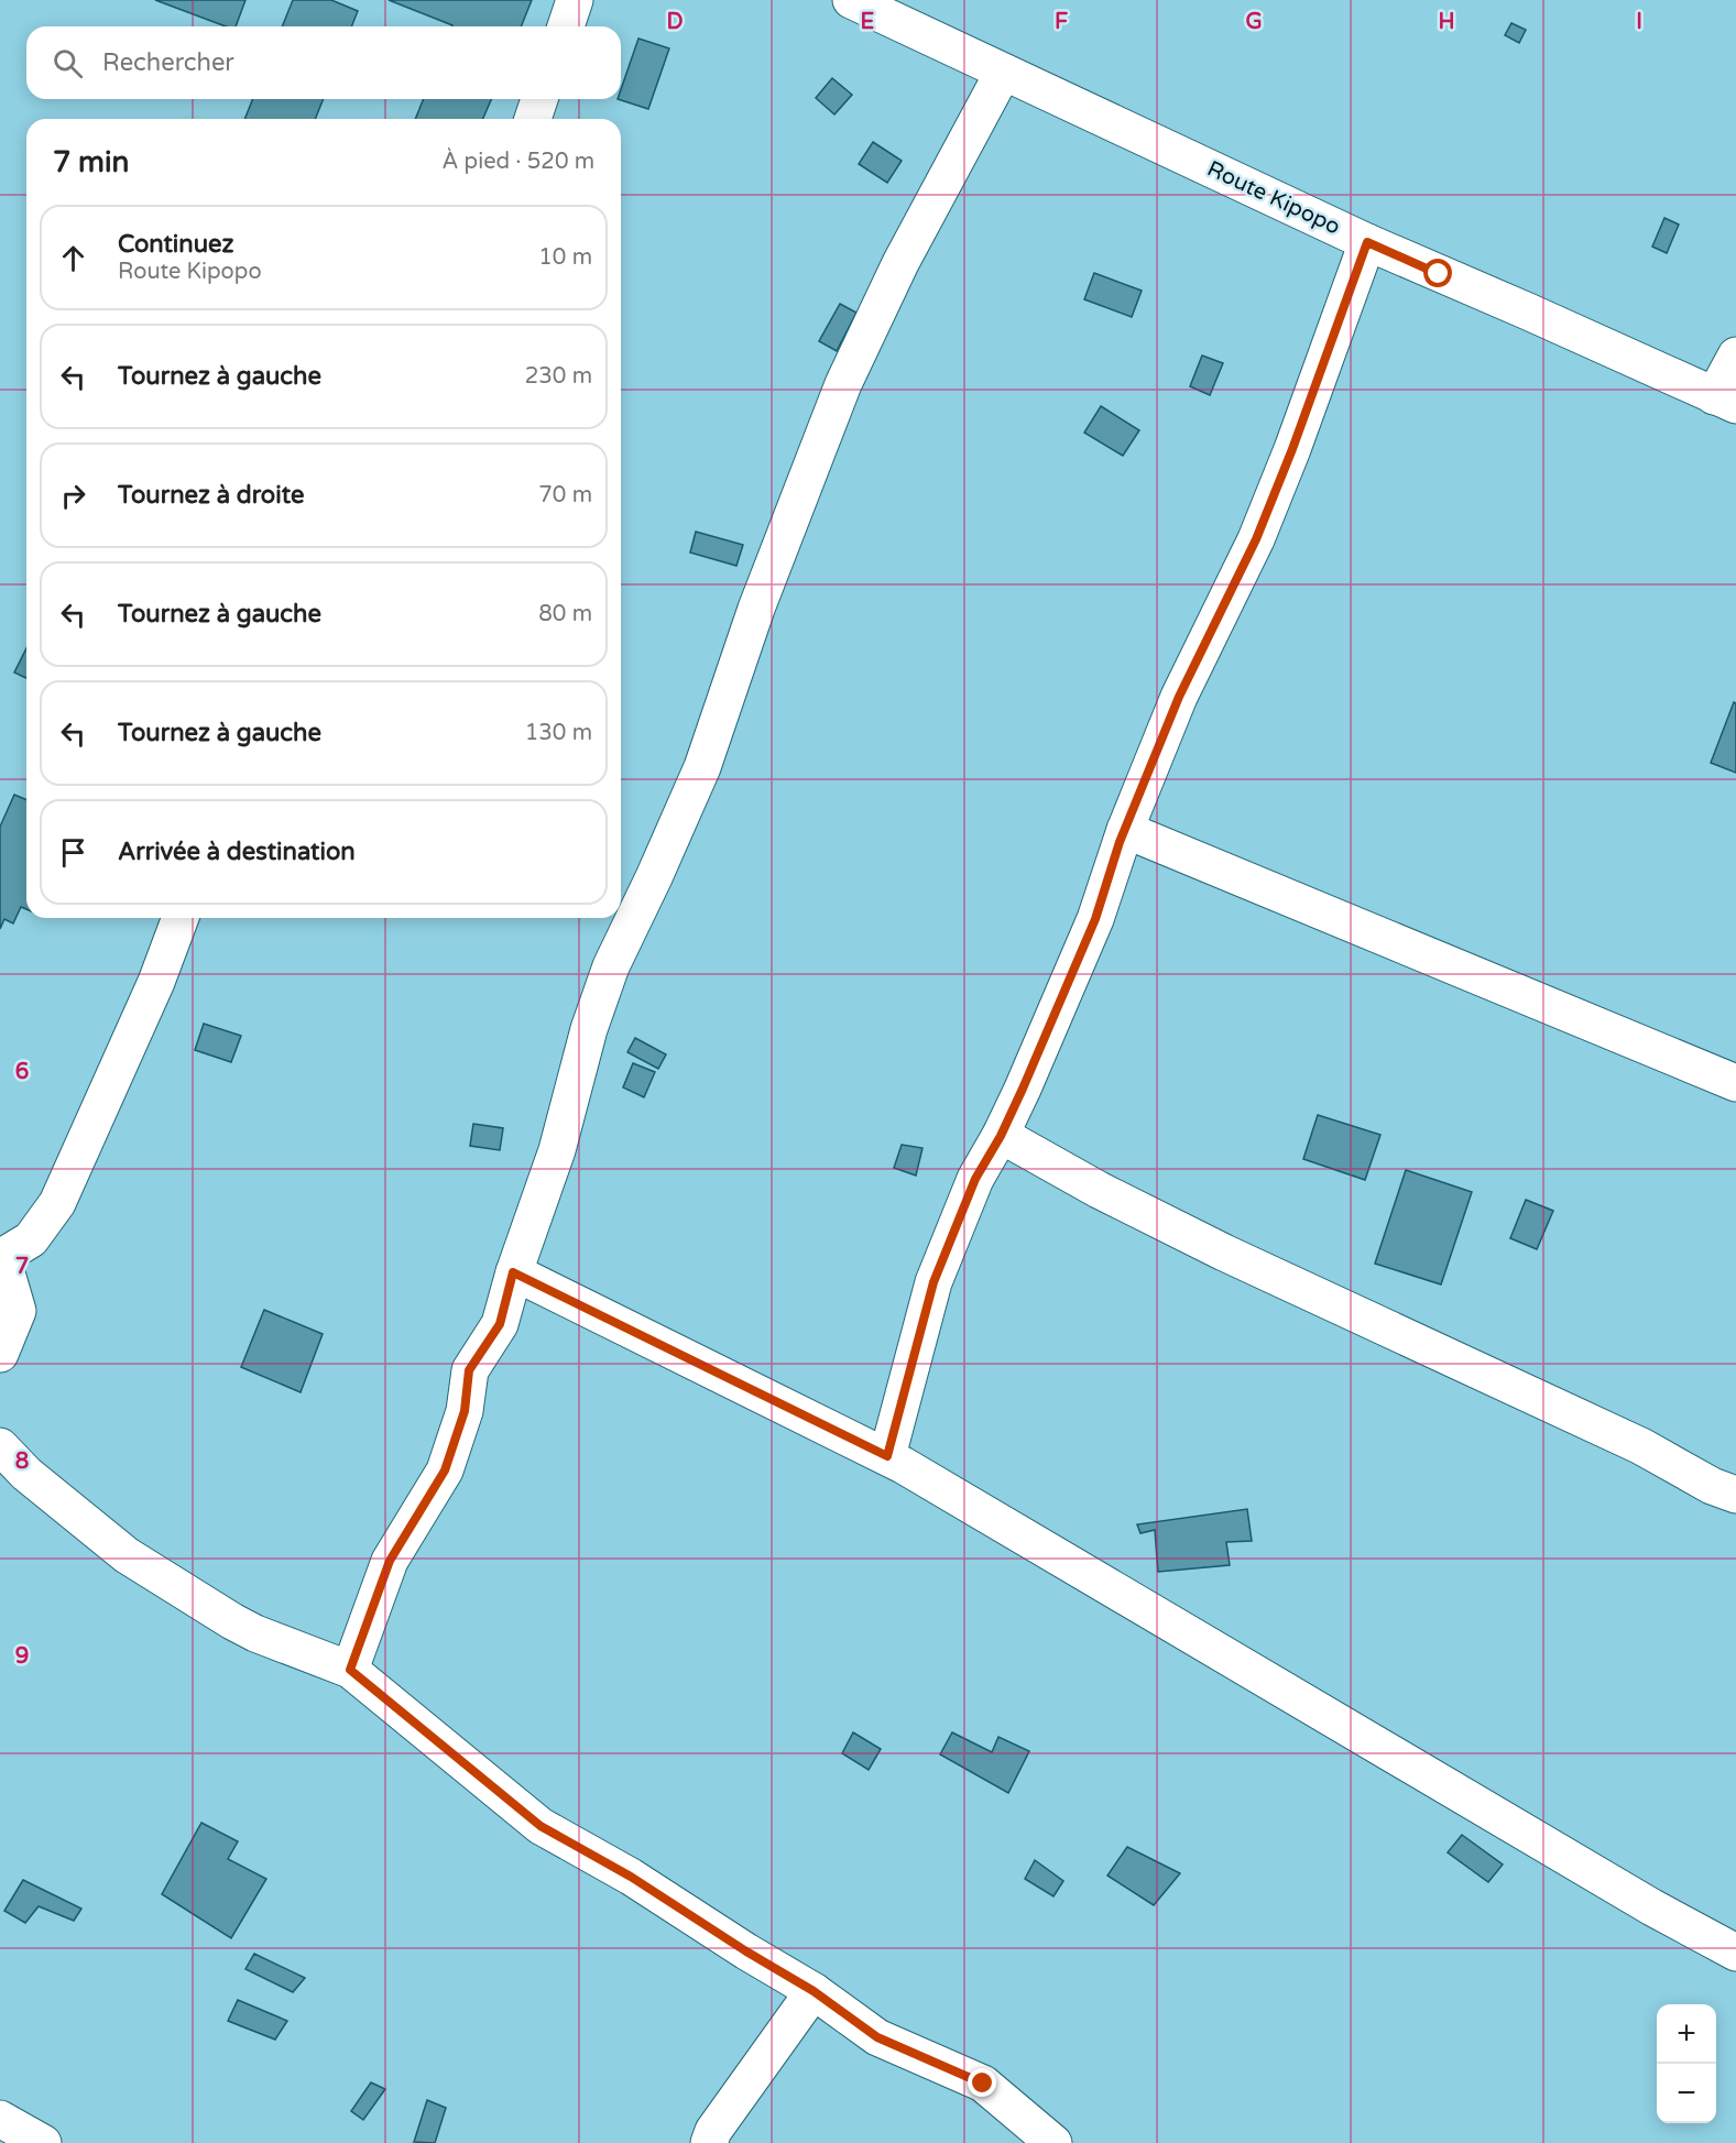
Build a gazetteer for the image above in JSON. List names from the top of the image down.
{
  "streets": {
    "street": ["Route Kipopo"]
  },
  "page": {
    "search": "Rechercher",
    "heading": ["7 min", "À pied · 520 m"],
    "list": [
      ["Continuez", "Route Kipopo", "10 m"],
      ["Tournez à gauche", "230 m"],
      ["Tournez à droite", "70 m"],
      ["Tournez à gauche", "80 m"],
      ["Tournez à gauche", "130 m"],
      "Arrivée à destination"
    ],
    "map_buttons": ["+", "−"]
  },
  "grid": {
    "columns": [
      "D",
      "E",
      "F",
      "G",
      "H",
      "I"
    ],
    "rows": [
      "6",
      "7",
      "8",
      "9"
    ]
  }
}
